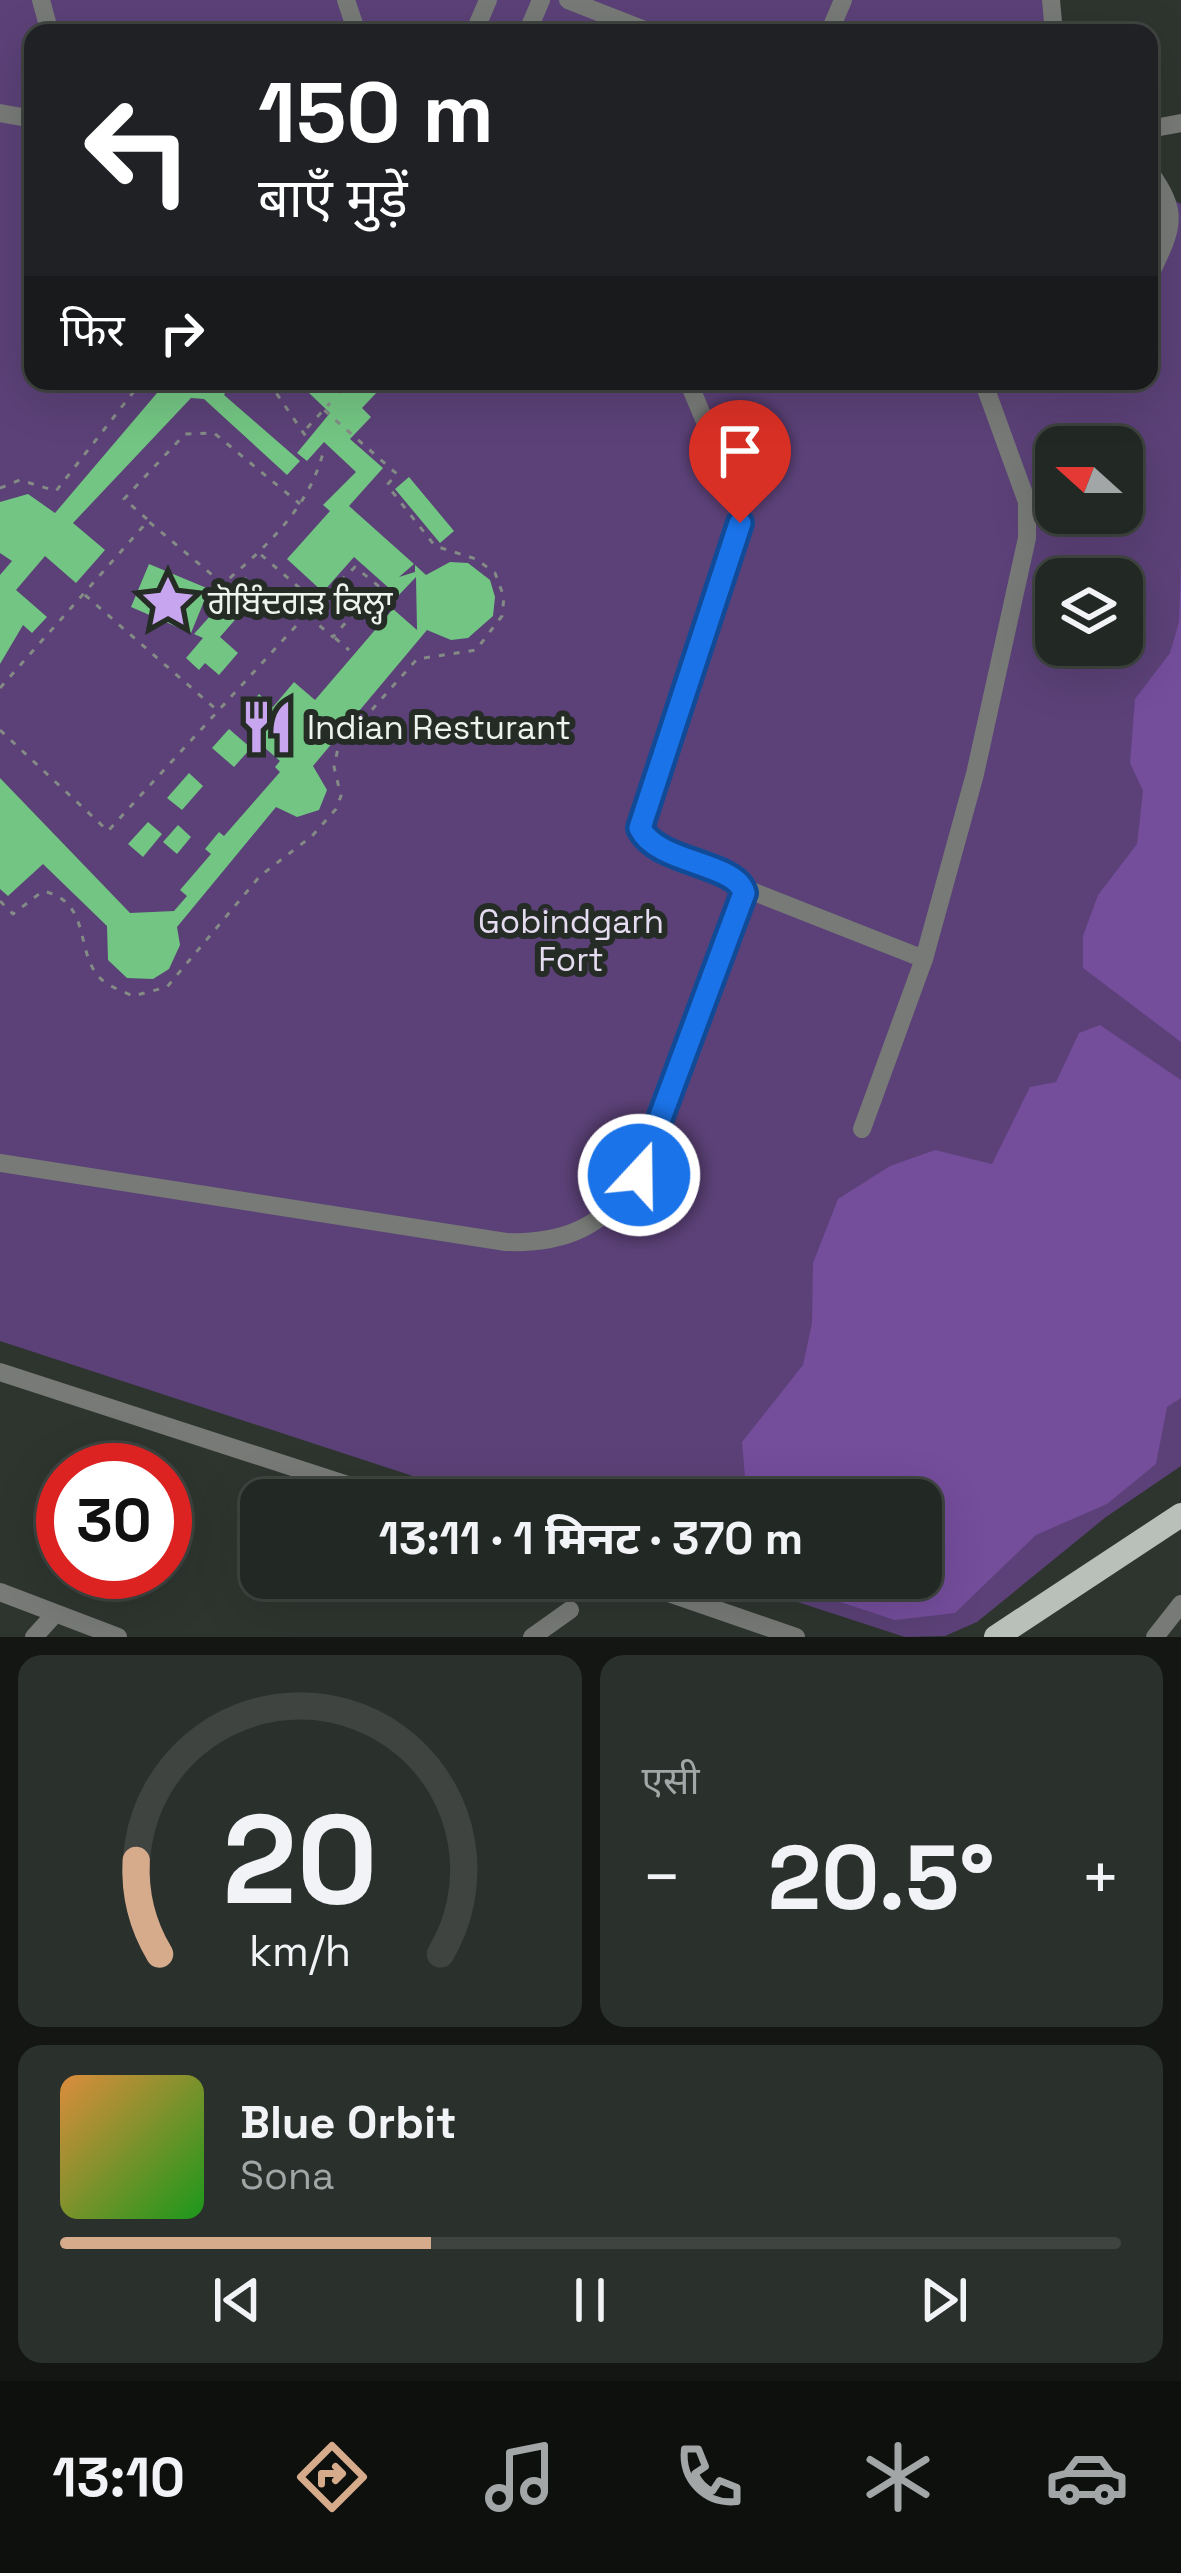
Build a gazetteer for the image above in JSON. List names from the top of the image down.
{
  "parks": ["Gobindgarh Fort"],
  "places": {
    "place": ["ਗੋਬਿੰਦਗੜ ਕਿਲ੍ਹਾ"],
    "restaurant": ["Indian Resturant"]
  },
  "north": "left",
  "page": {
    "turn": ["150 m", "बाएँ मुड़ें"],
    "then": "फिर",
    "limit": "30",
    "trip": "13:11 · 1 मिनट · 370 m",
    "tile": "एसी",
    "heat": ["−", "20.5°", "+"],
    "song": ["Blue Orbit", "Sona"],
    "tabs": "13:10",
    "gauge": ["20", "km/h"]
  }
}
